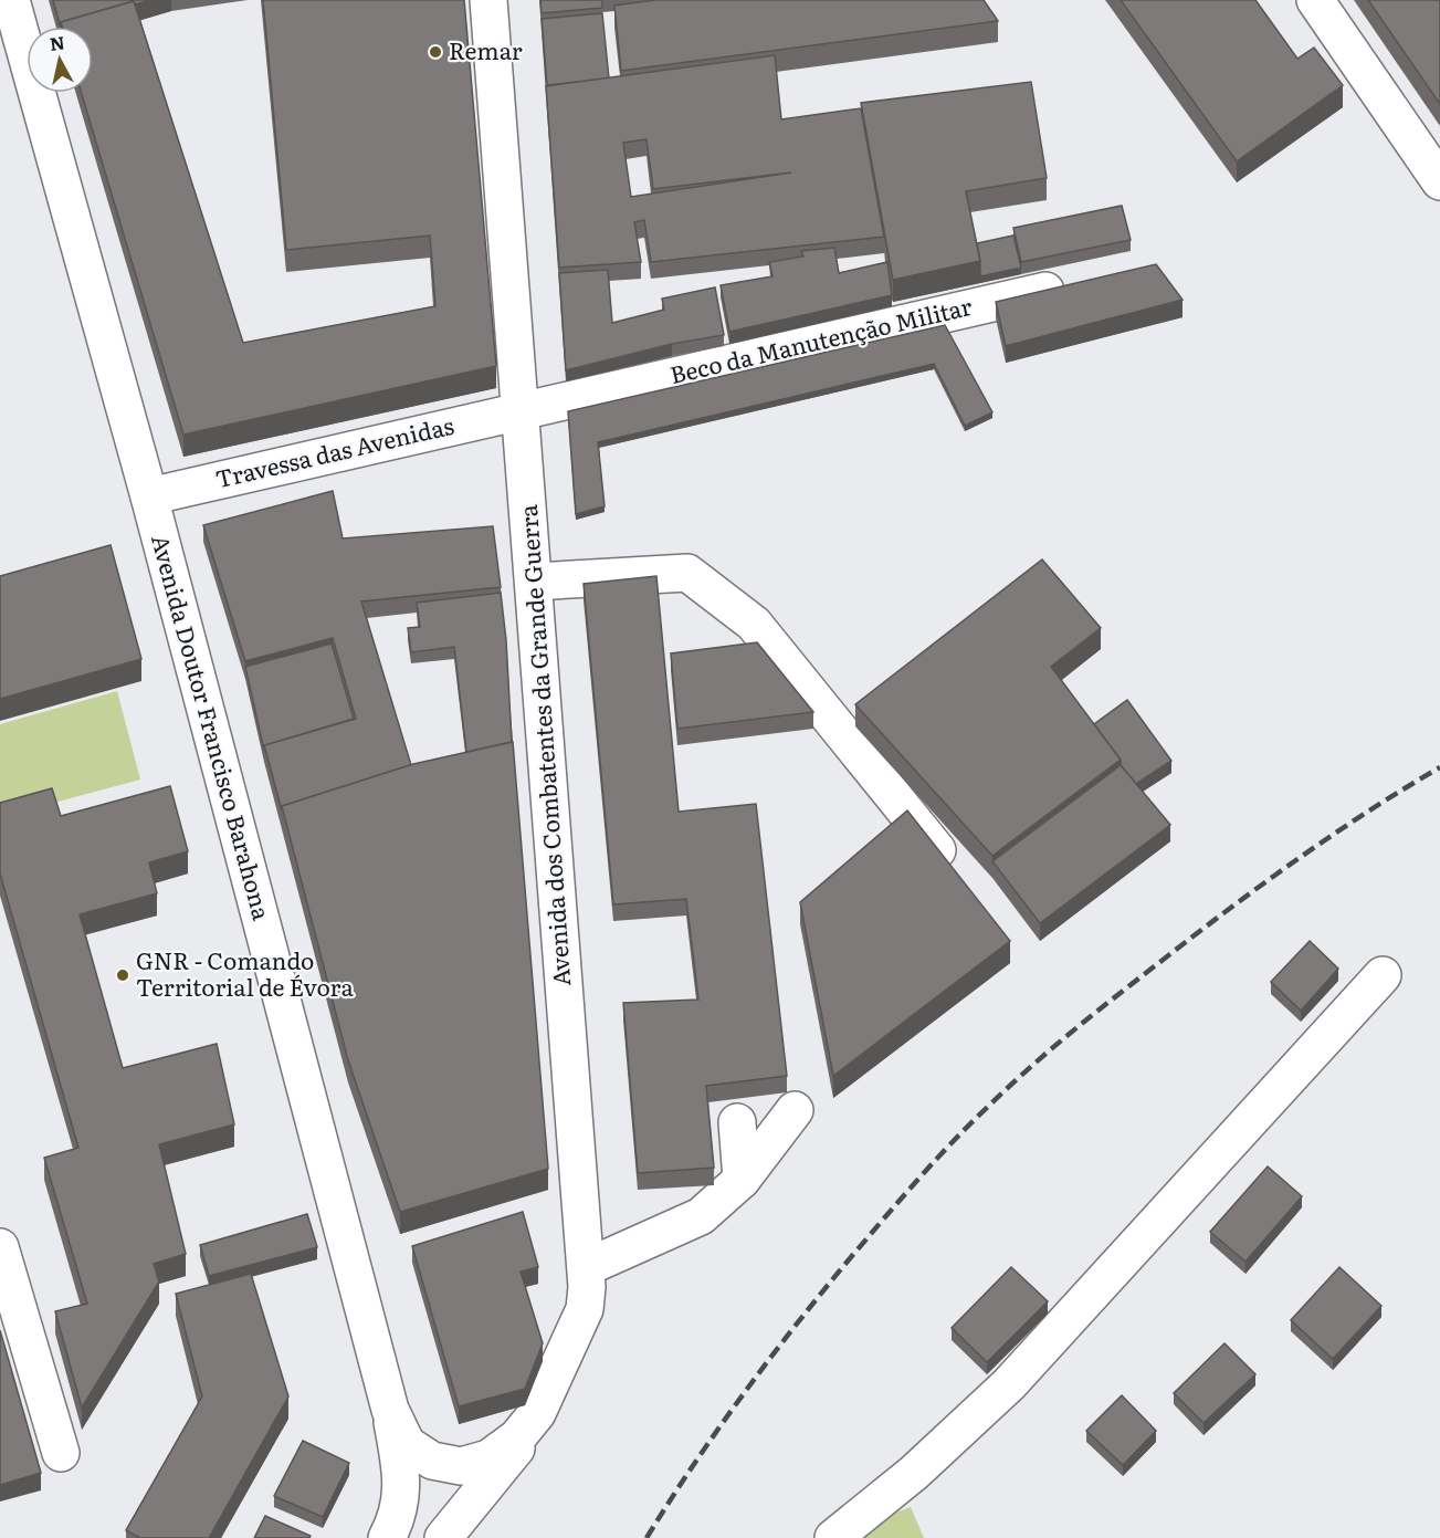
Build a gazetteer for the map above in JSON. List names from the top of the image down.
{
  "streets": {
    "street": [
      "Beco da Manutenção Militar",
      "Travessa das Avenidas",
      "Avenida Doutor Francisco Barahona",
      "Avenida dos Combatentes da Grande Guerra"
    ]
  },
  "crossings": [
    ["Beco da Manutenção Militar", "Travessa das Avenidas"],
    ["Beco da Manutenção Militar", "Avenida dos Combatentes da Grande Guerra"],
    ["Travessa das Avenidas", "Avenida Doutor Francisco Barahona"],
    ["Travessa das Avenidas", "Avenida dos Combatentes da Grande Guerra"],
    ["Avenida Doutor Francisco Barahona", "Avenida dos Combatentes da Grande Guerra"]
  ],
  "places": ["Remar", "GNR - Comando Territorial de Évora"],
  "north": "top"
}
